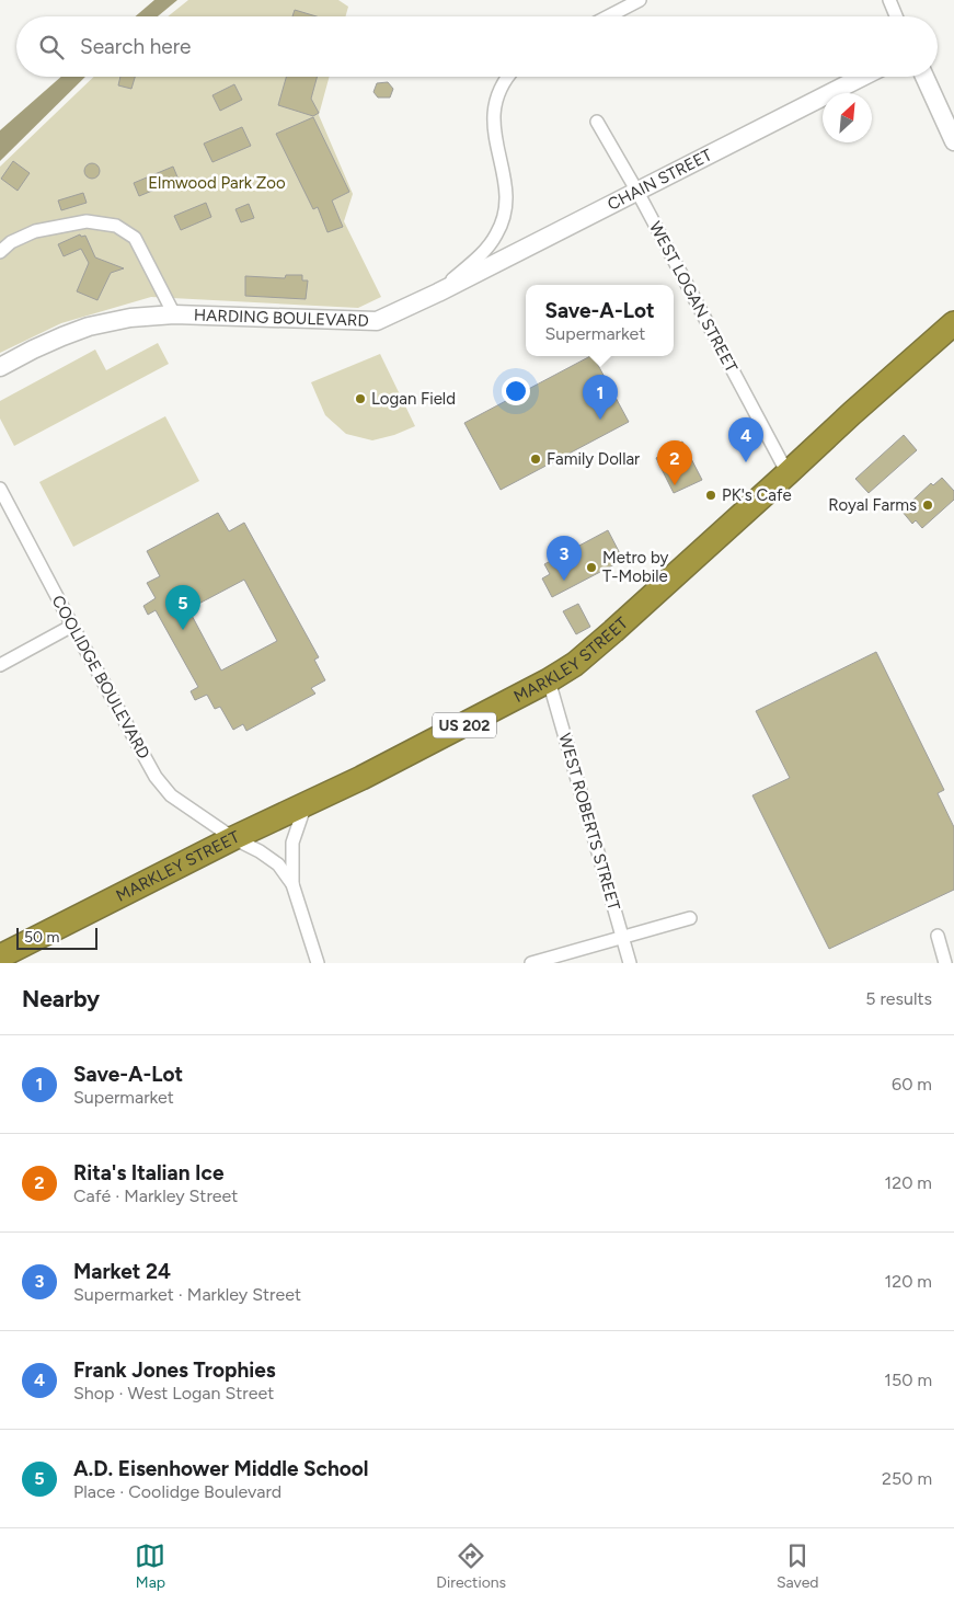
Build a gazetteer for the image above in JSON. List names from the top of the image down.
{
  "streets": {
    "highway": ["MARKLEY STREET", "US 202"],
    "street": [
      "CHAIN STREET",
      "WEST LOGAN STREET",
      "HARDING BOULEVARD",
      "COOLIDGE BOULEVARD",
      "WEST ROBERTS STREET"
    ]
  },
  "crossings": [
    ["CHAIN STREET", "WEST LOGAN STREET"],
    ["CHAIN STREET", "HARDING BOULEVARD"],
    ["WEST LOGAN STREET", "MARKLEY STREET"],
    ["MARKLEY STREET", "COOLIDGE BOULEVARD"],
    ["MARKLEY STREET", "WEST ROBERTS STREET"]
  ],
  "parks": ["Elmwood Park Zoo"],
  "places": [
    "Logan Field",
    "Family Dollar",
    "PK's Cafe",
    "Royal Farms",
    "Metro by T-Mobile"
  ],
  "scale_bar": "50 m",
  "north": "top right",
  "page": {
    "search": "Search here",
    "popup": ["Save-A-Lot", "Supermarket"],
    "pins": [
      "1",
      "4",
      "2",
      "3",
      "5"
    ],
    "scale": "50 m",
    "heading": ["Nearby", "5 results"],
    "list": [
      {
        "mark": "1",
        "name": "Save-A-Lot",
        "note": "Supermarket",
        "value": "60 m"
      },
      {
        "mark": "2",
        "name": "Rita's Italian Ice",
        "note": "Café · Markley Street",
        "value": "120 m"
      },
      {
        "mark": "3",
        "name": "Market 24",
        "note": "Supermarket · Markley Street",
        "value": "120 m"
      },
      {
        "mark": "4",
        "name": "Frank Jones Trophies",
        "note": "Shop · West Logan Street",
        "value": "150 m"
      },
      {
        "mark": "5",
        "name": "A.D. Eisenhower Middle School",
        "note": "Place · Coolidge Boulevard",
        "value": "250 m"
      }
    ],
    "nav": ["Map", "Directions", "Saved"]
  }
}
